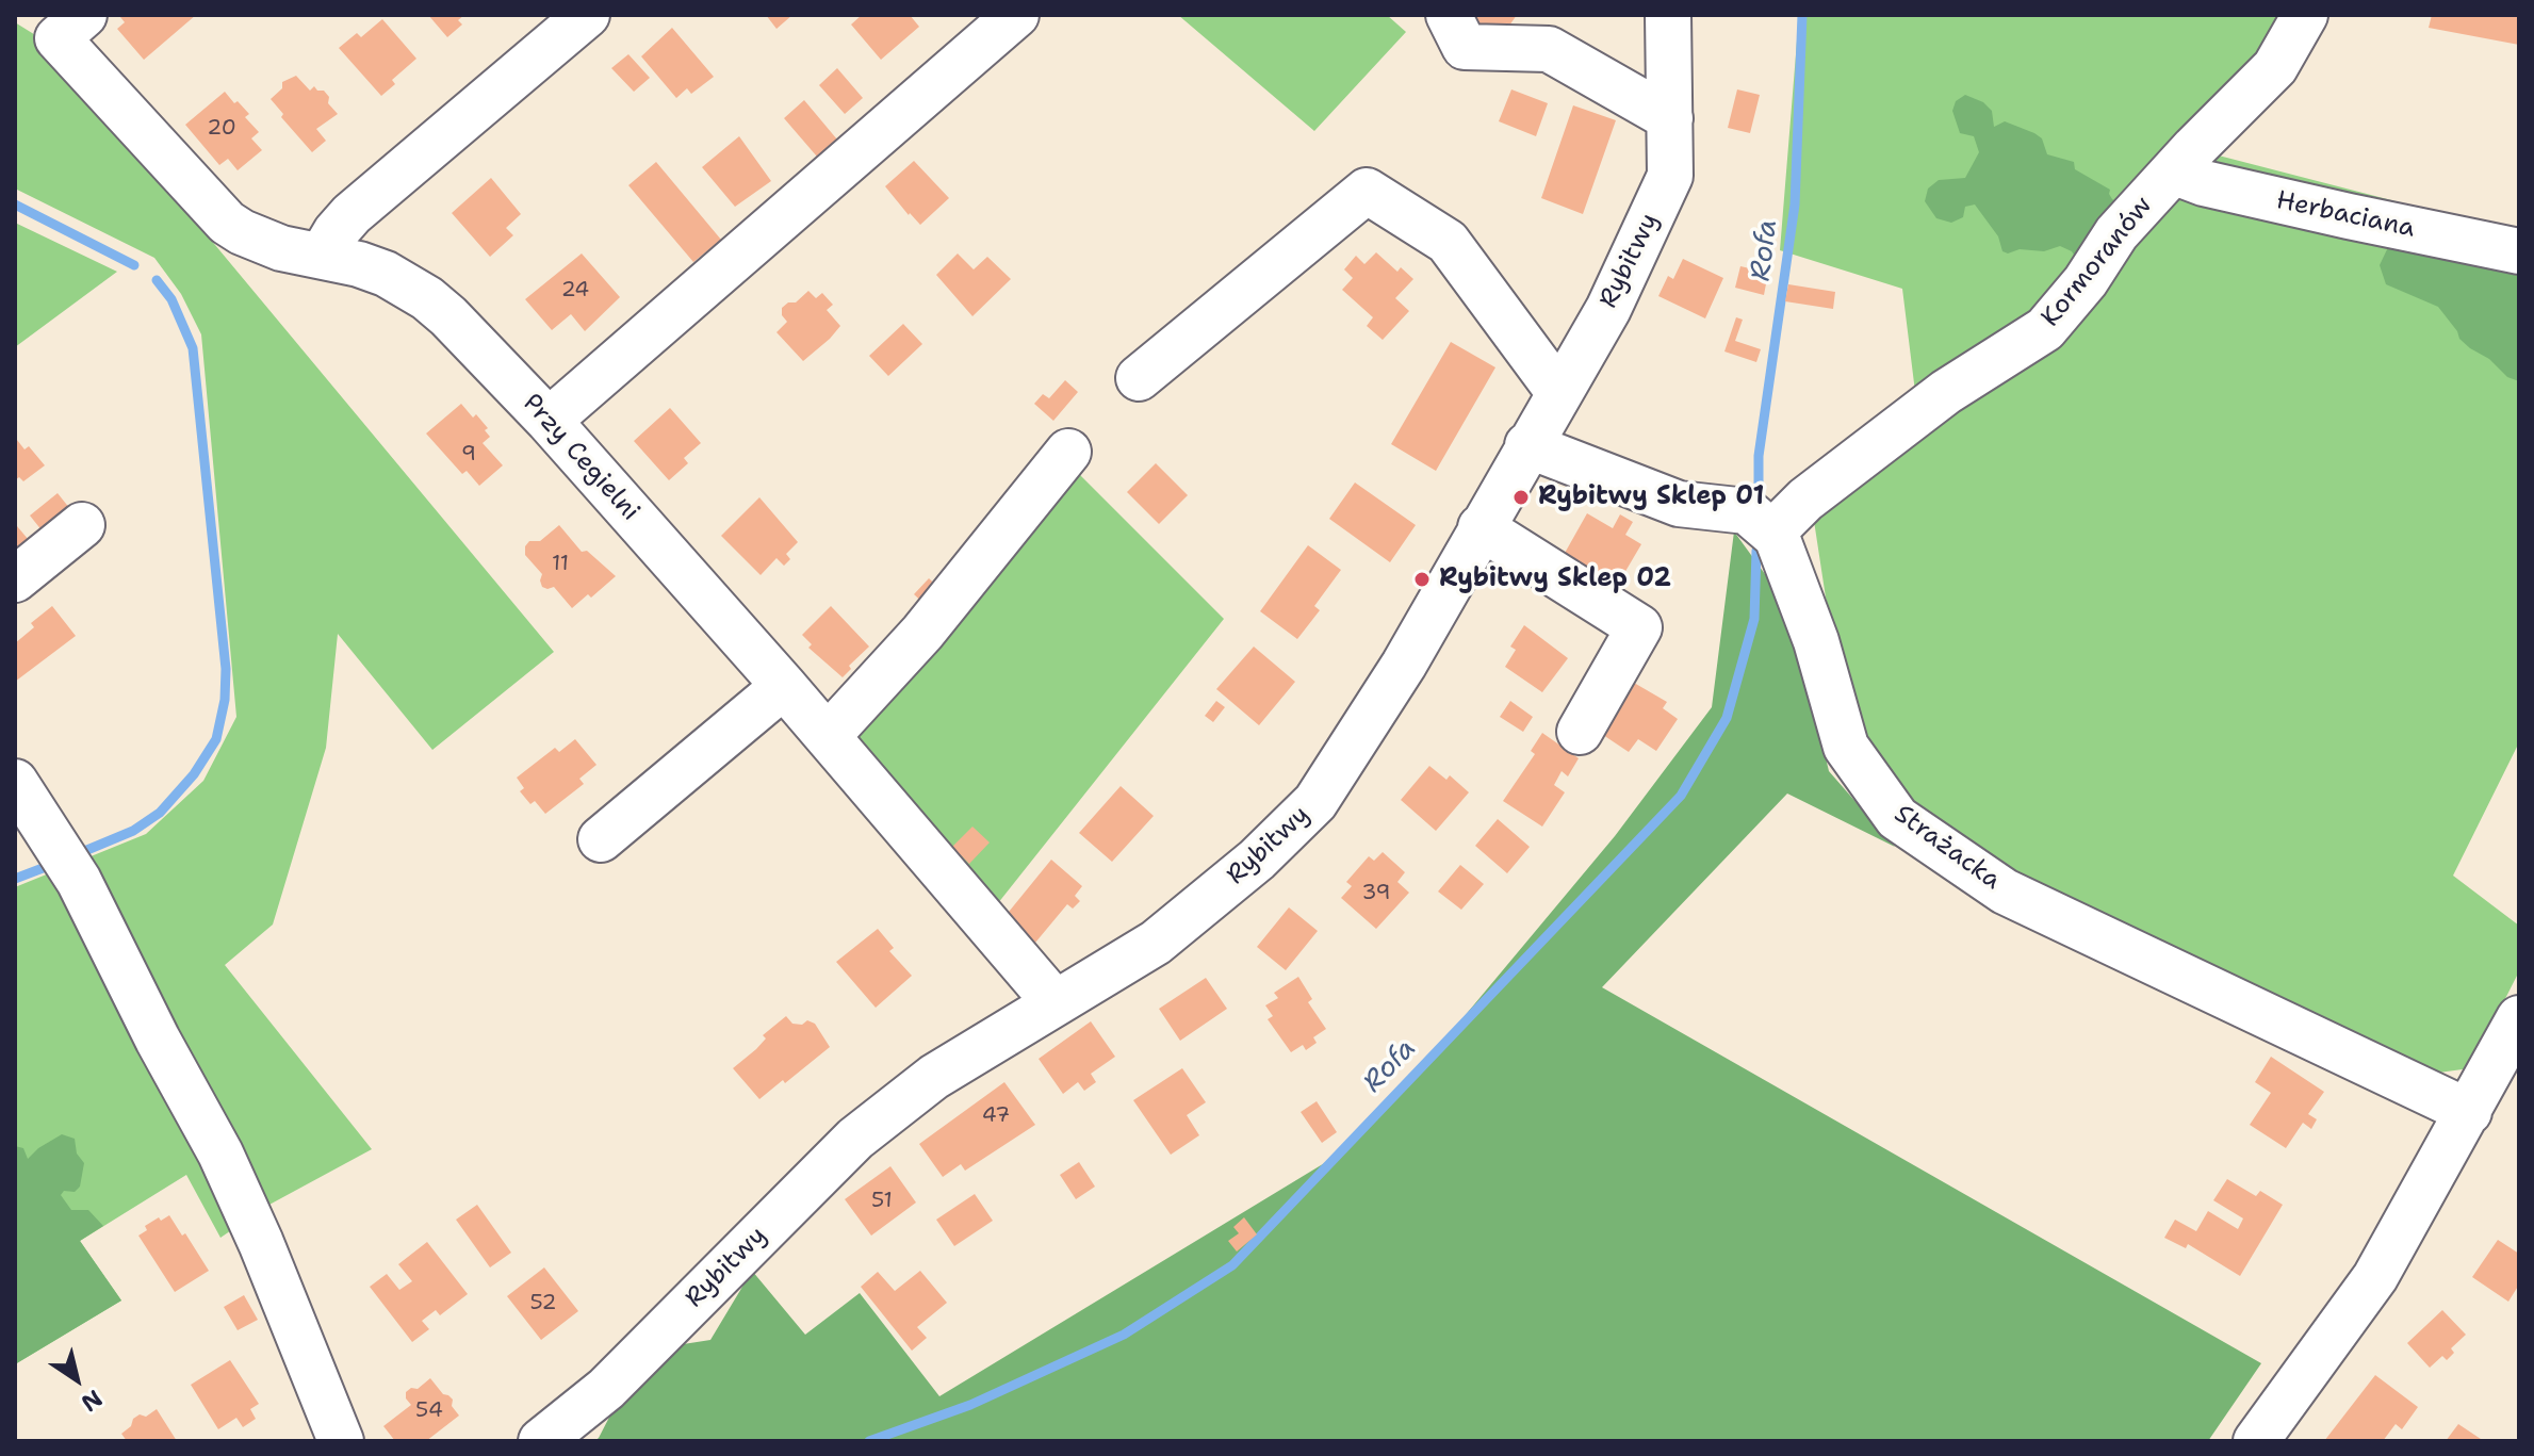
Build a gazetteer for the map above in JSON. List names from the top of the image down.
{
  "streets": {
    "street": [
      "Herbaciana",
      "Rybitwy",
      "Kormoranów",
      "Przy Cegielni",
      "Strażacka"
    ]
  },
  "crossings": [
    ["Herbaciana", "Kormoranów"],
    ["Rybitwy", "Przy Cegielni"],
    ["Kormoranów", "Strażacka"]
  ],
  "water": ["Rofa"],
  "places": ["Rybitwy Sklep 01", "Rybitwy Sklep 02"],
  "house_numbers": [
    "20",
    "24",
    "9",
    "11",
    "39",
    "47",
    "51",
    "52",
    "54"
  ],
  "north": "bottom right"
}
